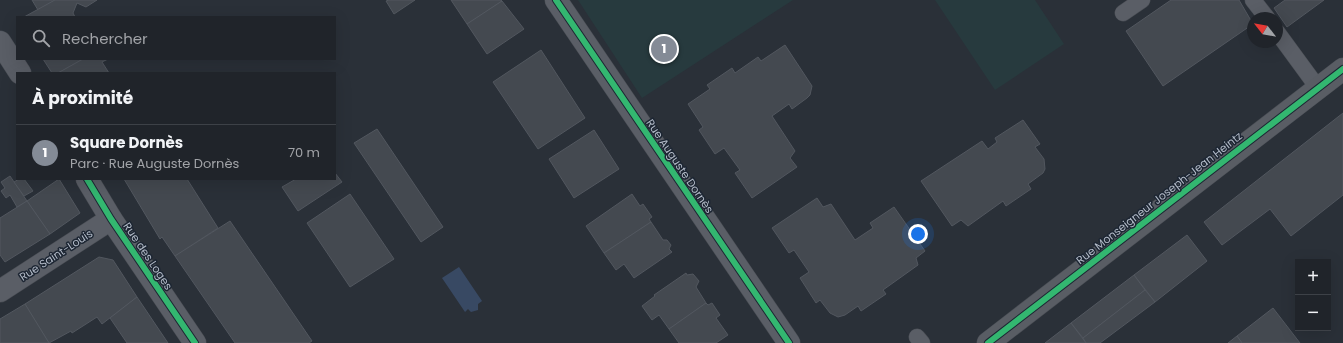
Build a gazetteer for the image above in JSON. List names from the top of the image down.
{
  "streets": {
    "street": [
      "Rue Auguste Dornès",
      "Rue Monseigneur Joseph-Jean Heintz",
      "Rue Saint-Louis",
      "Rue des Loges"
    ]
  },
  "crossings": [
    ["Rue Saint-Louis", "Rue des Loges"]
  ],
  "north": "top left",
  "page": {
    "search": "Rechercher",
    "pins": "1",
    "heading": "À proximité",
    "list": [
      {
        "mark": "1",
        "name": "Square Dornès",
        "note": "Parc · Rue Auguste Dornès",
        "value": "70 m"
      }
    ],
    "map_buttons": ["+", "−"]
  }
}
